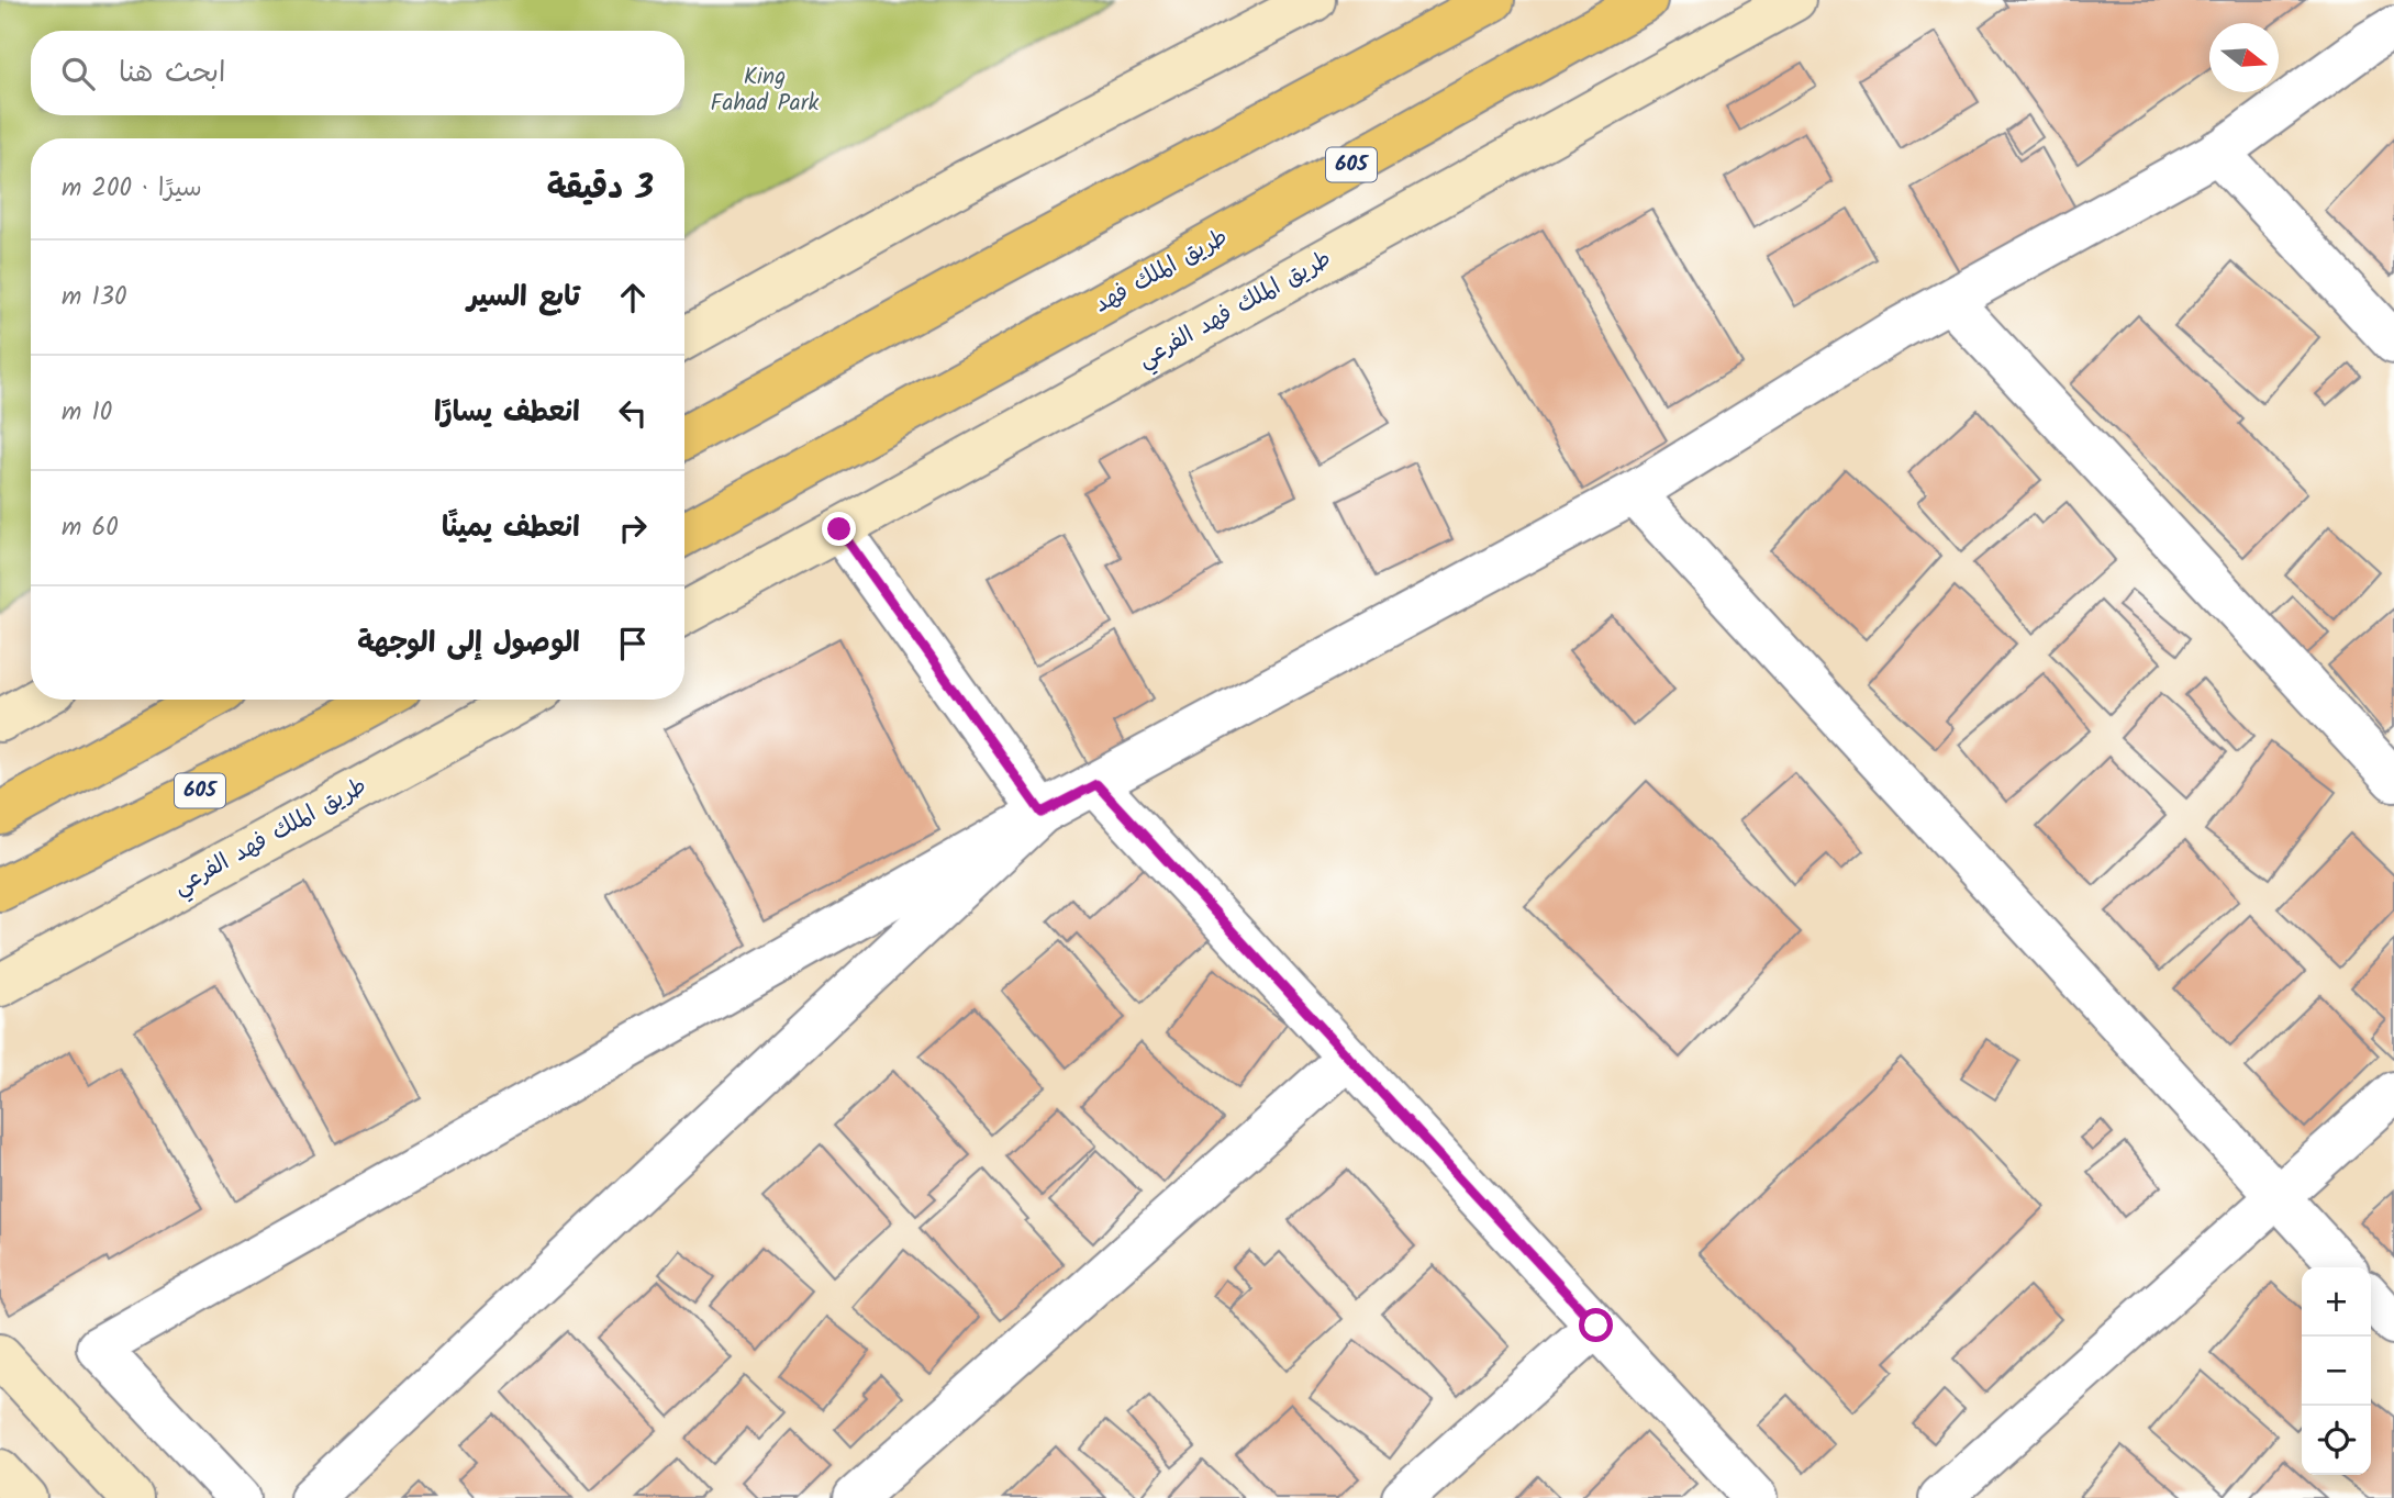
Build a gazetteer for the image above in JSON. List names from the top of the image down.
{
  "streets": {
    "highway": ["605", "طريق الملك فهد"],
    "main road": ["طريق الملك فهد الفرعي"]
  },
  "parks": ["King Fahad Park"],
  "north": "right",
  "page": {
    "search": "ابحث هنا",
    "heading": ["3 دقيقة", "سيرًا · 200 m"],
    "list": [
      ["تابع السير", "130 m"],
      ["انعطف يسارًا", "10 m"],
      ["انعطف يمينًا", "60 m"],
      "الوصول إلى الوجهة"
    ],
    "map_buttons": ["+", "−"]
  }
}
